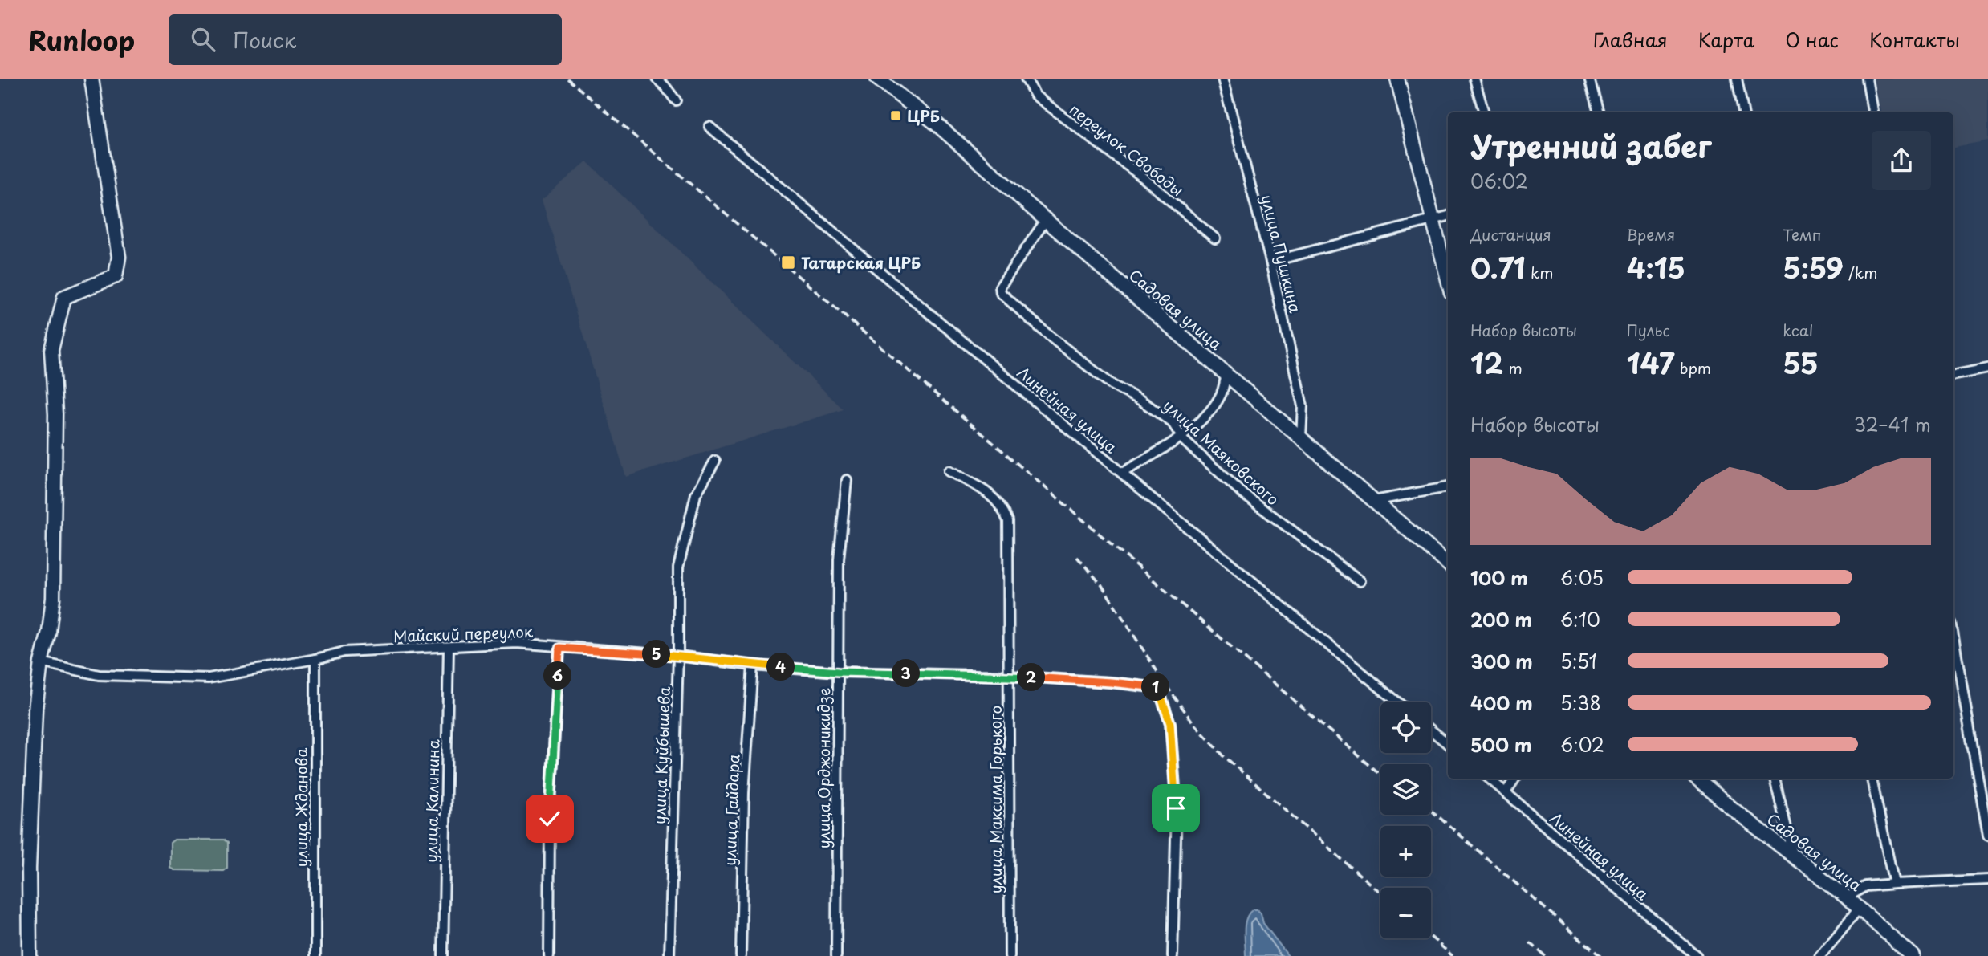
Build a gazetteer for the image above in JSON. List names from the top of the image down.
{
  "streets": {
    "street": [
      "переулок Свободы",
      "улица Пушкина",
      "Садовая улица",
      "Линейная улица",
      "улица Маяковского",
      "Майский переулок",
      "улица Куйбышева",
      "улица Орджоникидзе",
      "улица Максима Горького",
      "улица Калинина",
      "улица Жданова",
      "улица Гайдара"
    ]
  },
  "crossings": [
    ["улица Пушкина", "Садовая улица"],
    ["Садовая улица", "улица Маяковского"],
    ["Майский переулок", "улица Куйбышева"],
    ["Майский переулок", "улица Орджоникидзе"],
    ["Майский переулок", "улица Максима Горького"],
    ["Майский переулок", "улица Калинина"],
    ["Майский переулок", "улица Жданова"],
    ["Майский переулок", "улица Гайдара"]
  ],
  "places": {
    "transit": ["ЦРБ", "Татарская ЦРБ"]
  },
  "page": {
    "header": "Runloop",
    "search": "Поиск",
    "nav": [
      "Главная",
      "Карта",
      "О нас",
      "Контакты"
    ],
    "heading": ["Утренний забег", "06:02"],
    "stats": [
      ["Дистанция", "0.71 km"],
      ["Время", "4:15"],
      ["Темп", "5:59 /km"],
      ["Набор высоты", "12 m"],
      ["Пульс", "147 bpm"],
      ["kcal", "55"]
    ],
    "chart": ["Набор высоты", "32–41 m"],
    "list": [
      {
        "name": "100 m",
        "note": "6:05"
      },
      {
        "name": "200 m",
        "note": "6:10"
      },
      {
        "name": "300 m",
        "note": "5:51"
      },
      {
        "name": "400 m",
        "note": "5:38"
      },
      {
        "name": "500 m",
        "note": "6:02"
      }
    ],
    "pins": [
      "5",
      "4",
      "3",
      "6",
      "2",
      "1"
    ],
    "map_buttons": ["+", "−"]
  }
}
